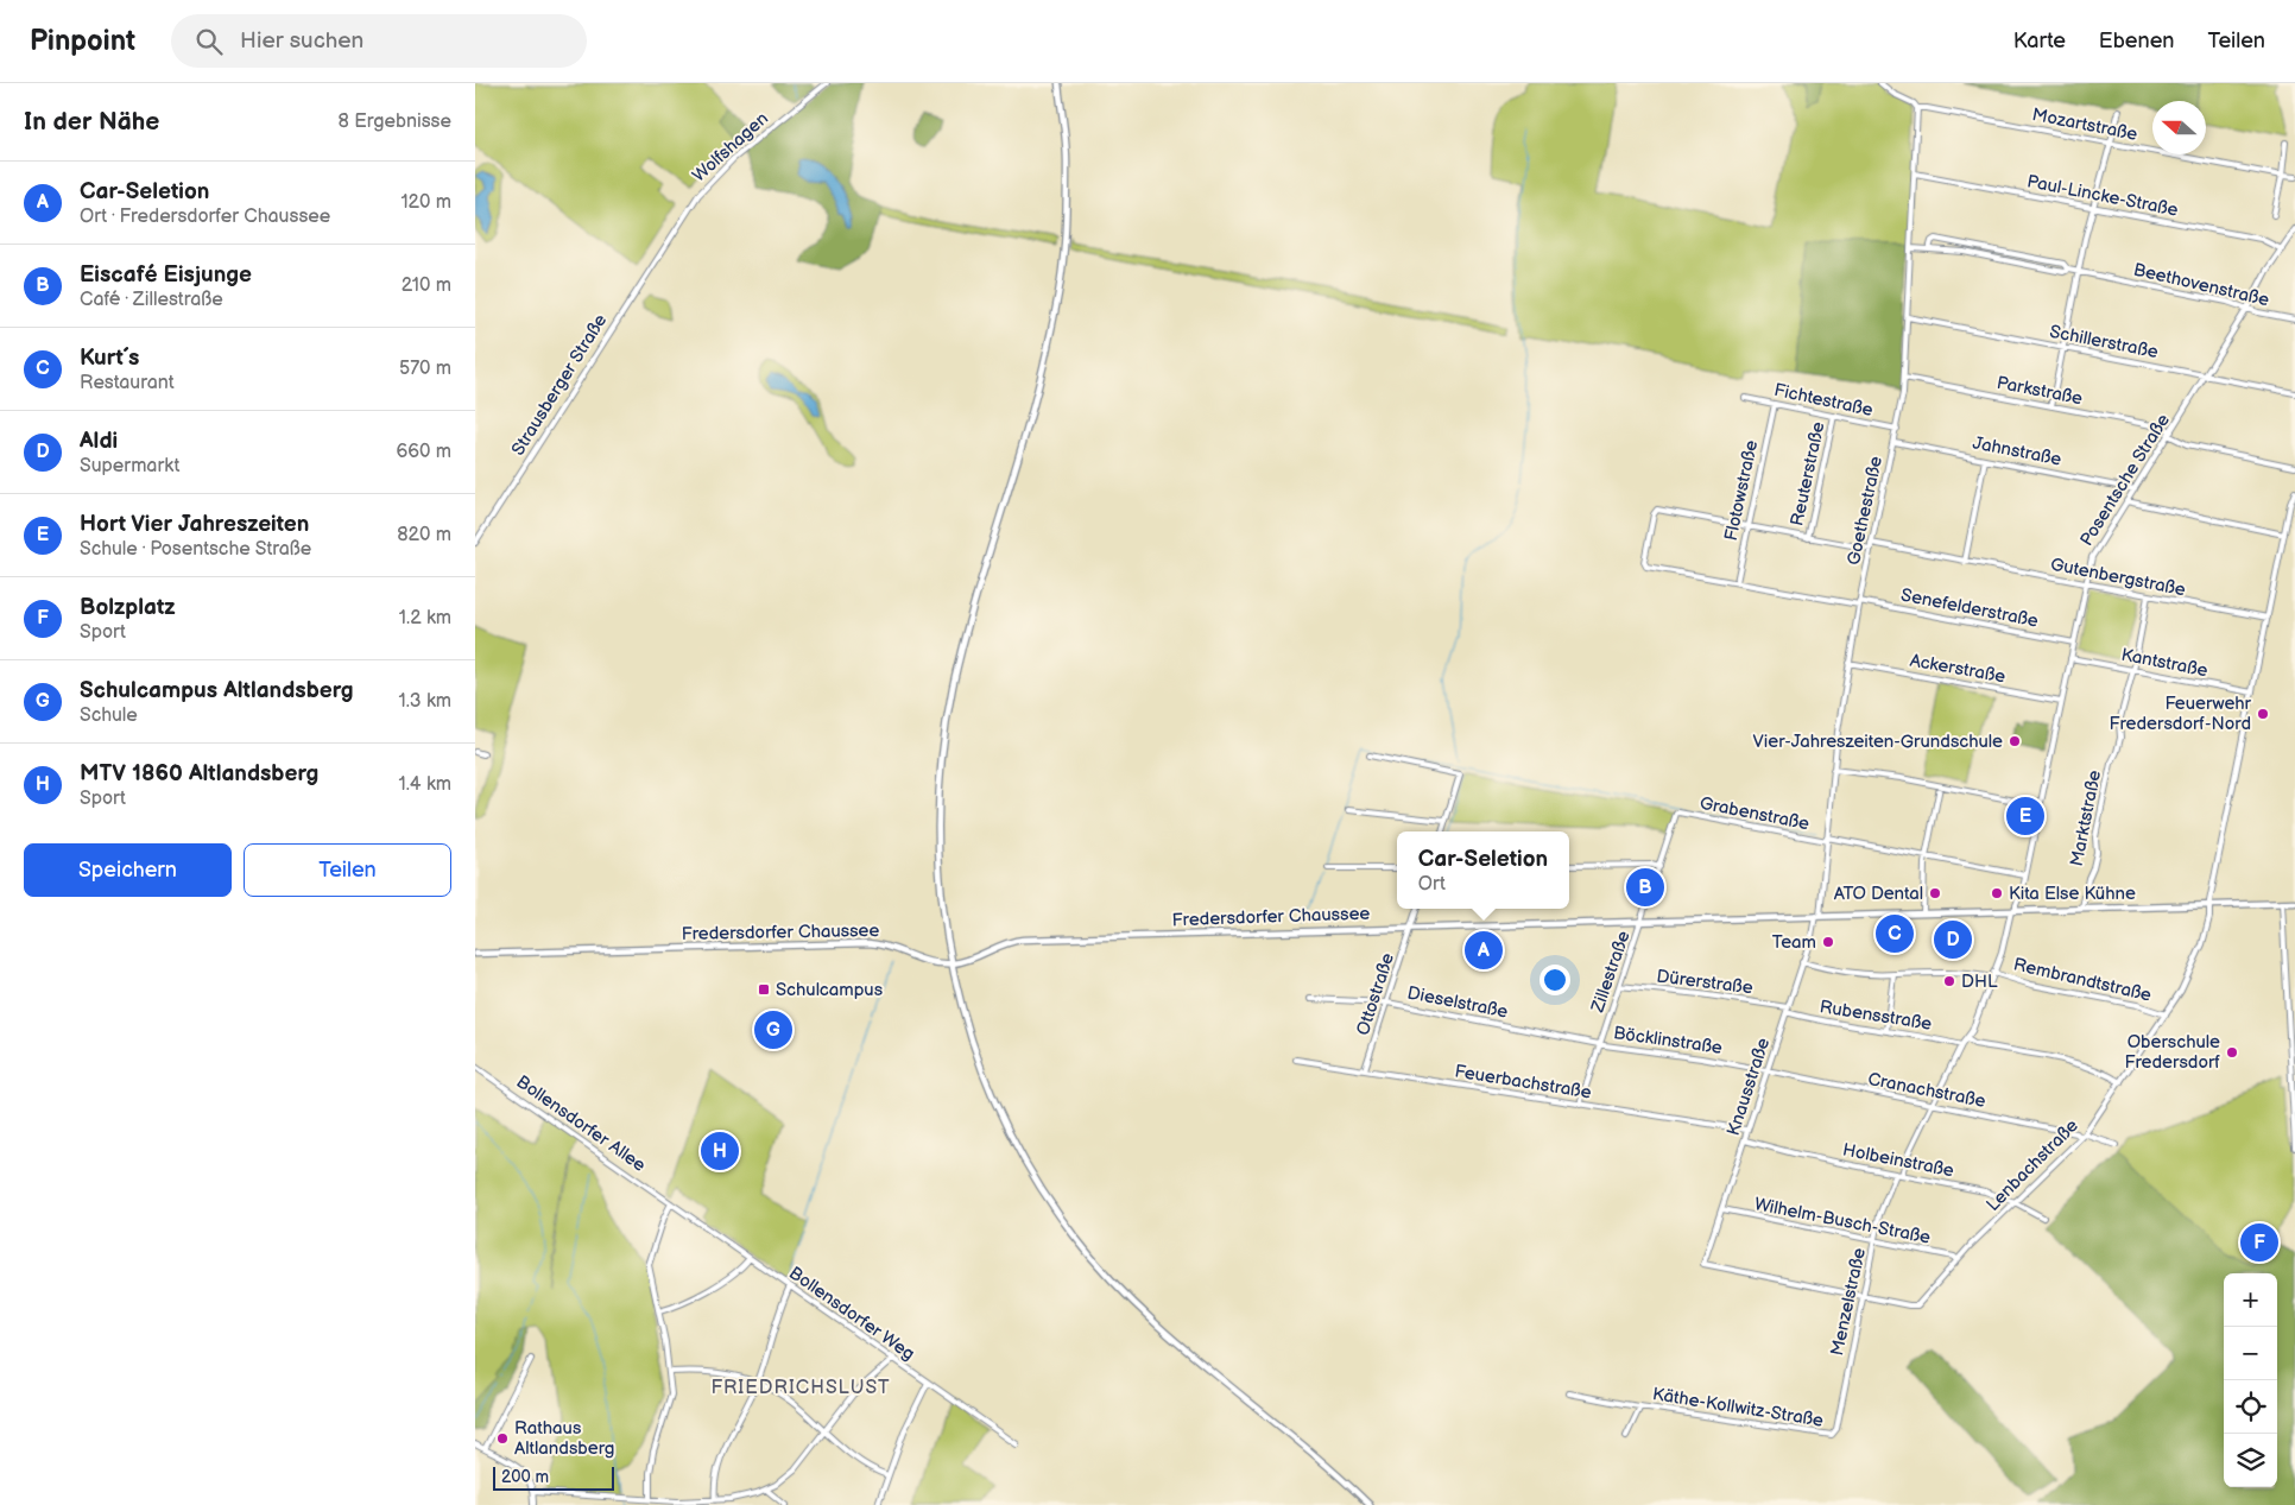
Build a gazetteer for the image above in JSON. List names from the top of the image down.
{
  "streets": {
    "main road": ["Fredersdorfer Chaussee"],
    "street": [
      "Mozartstraße",
      "Wolfshagen",
      "Paul-Lincke-Straße",
      "Beethovenstraße",
      "Schillerstraße",
      "Strausberger Straße",
      "Parkstraße",
      "Fichtestraße",
      "Jahnstraße",
      "Reuterstraße",
      "Posentsche Straße",
      "Flotowstraße",
      "Goethestraße",
      "Gutenbergstraße",
      "Senefelderstraße",
      "Kantstraße",
      "Ackerstraße",
      "Grabenstraße",
      "Marktstraße",
      "Zillestraße",
      "Rembrandtstraße",
      "Dürerstraße",
      "Ottostraße",
      "Dieselstraße",
      "Rubensstraße",
      "Böcklinstraße",
      "Feuerbachstraße",
      "Knausstraße",
      "Cranachstraße",
      "Bollensdorfer Allee",
      "Holbeinstraße",
      "Lenbachstraße",
      "Wilhelm-Busch-Straße",
      "Menzelstraße",
      "Bollensdorfer Weg",
      "Käthe-Kollwitz-Straße"
    ]
  },
  "crossings": [
    ["Mozartstraße", "Goethestraße"],
    ["Wolfshagen", "Strausberger Straße"],
    ["Paul-Lincke-Straße", "Posentsche Straße"],
    ["Paul-Lincke-Straße", "Goethestraße"],
    ["Beethovenstraße", "Posentsche Straße"],
    ["Beethovenstraße", "Goethestraße"],
    ["Schillerstraße", "Posentsche Straße"],
    ["Schillerstraße", "Goethestraße"],
    ["Parkstraße", "Posentsche Straße"],
    ["Parkstraße", "Goethestraße"],
    ["Fichtestraße", "Reuterstraße"],
    ["Fichtestraße", "Flotowstraße"],
    ["Fichtestraße", "Goethestraße"],
    ["Jahnstraße", "Posentsche Straße"],
    ["Jahnstraße", "Goethestraße"],
    ["Reuterstraße", "Gutenbergstraße"],
    ["Posentsche Straße", "Gutenbergstraße"],
    ["Posentsche Straße", "Senefelderstraße"],
    ["Posentsche Straße", "Kantstraße"],
    ["Posentsche Straße", "Ackerstraße"],
    ["Posentsche Straße", "Grabenstraße"],
    ["Posentsche Straße", "Fredersdorfer Chaussee"],
    ["Posentsche Straße", "Menzelstraße"],
    ["Flotowstraße", "Gutenbergstraße"],
    ["Flotowstraße", "Senefelderstraße"],
    ["Goethestraße", "Gutenbergstraße"],
    ["Goethestraße", "Senefelderstraße"],
    ["Goethestraße", "Ackerstraße"],
    ["Goethestraße", "Grabenstraße"],
    ["Goethestraße", "Fredersdorfer Chaussee"],
    ["Goethestraße", "Knausstraße"],
    ["Gutenbergstraße", "Senefelderstraße"],
    ["Gutenbergstraße", "Marktstraße"],
    ["Gutenbergstraße", "Lenbachstraße"],
    ["Kantstraße", "Marktstraße"],
    ["Kantstraße", "Lenbachstraße"],
    ["Grabenstraße", "Zillestraße"],
    ["Marktstraße", "Fredersdorfer Chaussee"],
    ["Fredersdorfer Chaussee", "Zillestraße"],
    ["Fredersdorfer Chaussee", "Ottostraße"],
    ["Fredersdorfer Chaussee", "Knausstraße"],
    ["Fredersdorfer Chaussee", "Lenbachstraße"],
    ["Fredersdorfer Chaussee", "Menzelstraße"],
    ["Zillestraße", "Dürerstraße"],
    ["Zillestraße", "Dieselstraße"],
    ["Zillestraße", "Böcklinstraße"],
    ["Zillestraße", "Feuerbachstraße"],
    ["Rembrandtstraße", "Knausstraße"],
    ["Rembrandtstraße", "Lenbachstraße"],
    ["Rembrandtstraße", "Menzelstraße"],
    ["Dürerstraße", "Rubensstraße"],
    ["Dürerstraße", "Knausstraße"],
    ["Ottostraße", "Dieselstraße"],
    ["Ottostraße", "Feuerbachstraße"],
    ["Dieselstraße", "Böcklinstraße"],
    ["Rubensstraße", "Knausstraße"],
    ["Rubensstraße", "Menzelstraße"],
    ["Böcklinstraße", "Knausstraße"],
    ["Böcklinstraße", "Cranachstraße"],
    ["Feuerbachstraße", "Knausstraße"],
    ["Knausstraße", "Cranachstraße"],
    ["Knausstraße", "Holbeinstraße"],
    ["Knausstraße", "Lenbachstraße"],
    ["Knausstraße", "Wilhelm-Busch-Straße"],
    ["Knausstraße", "Menzelstraße"],
    ["Cranachstraße", "Lenbachstraße"],
    ["Cranachstraße", "Menzelstraße"],
    ["Bollensdorfer Allee", "Bollensdorfer Weg"],
    ["Holbeinstraße", "Lenbachstraße"],
    ["Holbeinstraße", "Menzelstraße"],
    ["Lenbachstraße", "Wilhelm-Busch-Straße"],
    ["Lenbachstraße", "Menzelstraße"],
    ["Wilhelm-Busch-Straße", "Menzelstraße"],
    ["Menzelstraße", "Käthe-Kollwitz-Straße"]
  ],
  "districts": ["FRIEDRICHSLUST"],
  "places": {
    "other": [
      "Feuerwehr Fredersdorf-Nord",
      "Vier-Jahreszeiten-Grundschule",
      "ATO Dental",
      "Kita Else Kühne",
      "Team",
      "DHL",
      "Oberschule Fredersdorf",
      "Rathaus Altlandsberg"
    ],
    "transit": ["Schulcampus"]
  },
  "scale_bar": "200 m",
  "north": "left",
  "page": {
    "header": "Pinpoint",
    "search": "Hier suchen",
    "nav": ["Karte", "Ebenen", "Teilen"],
    "heading": ["In der Nähe", "8 Ergebnisse"],
    "list": [
      {
        "mark": "A",
        "name": "Car-Seletion",
        "note": "Ort · Fredersdorfer Chaussee",
        "value": "120 m"
      },
      {
        "mark": "B",
        "name": "Eiscafé Eisjunge",
        "note": "Café · Zillestraße",
        "value": "210 m"
      },
      {
        "mark": "C",
        "name": "Kurt´s",
        "note": "Restaurant",
        "value": "570 m"
      },
      {
        "mark": "D",
        "name": "Aldi",
        "note": "Supermarkt",
        "value": "660 m"
      },
      {
        "mark": "E",
        "name": "Hort Vier Jahreszeiten",
        "note": "Schule · Posentsche Straße",
        "value": "820 m"
      },
      {
        "mark": "F",
        "name": "Bolzplatz",
        "note": "Sport",
        "value": "1.2 km"
      },
      {
        "mark": "G",
        "name": "Schulcampus Altlandsberg",
        "note": "Schule",
        "value": "1.3 km"
      },
      {
        "mark": "H",
        "name": "MTV 1860 Altlandsberg",
        "note": "Sport",
        "value": "1.4 km"
      }
    ],
    "pins": [
      "E",
      "B",
      "C",
      "D",
      "A",
      "G",
      "H",
      "F"
    ],
    "buttons": ["Speichern", "Teilen"],
    "popup": ["Car-Seletion", "Ort"],
    "map_buttons": ["+", "−"],
    "scale": "200 m"
  }
}
